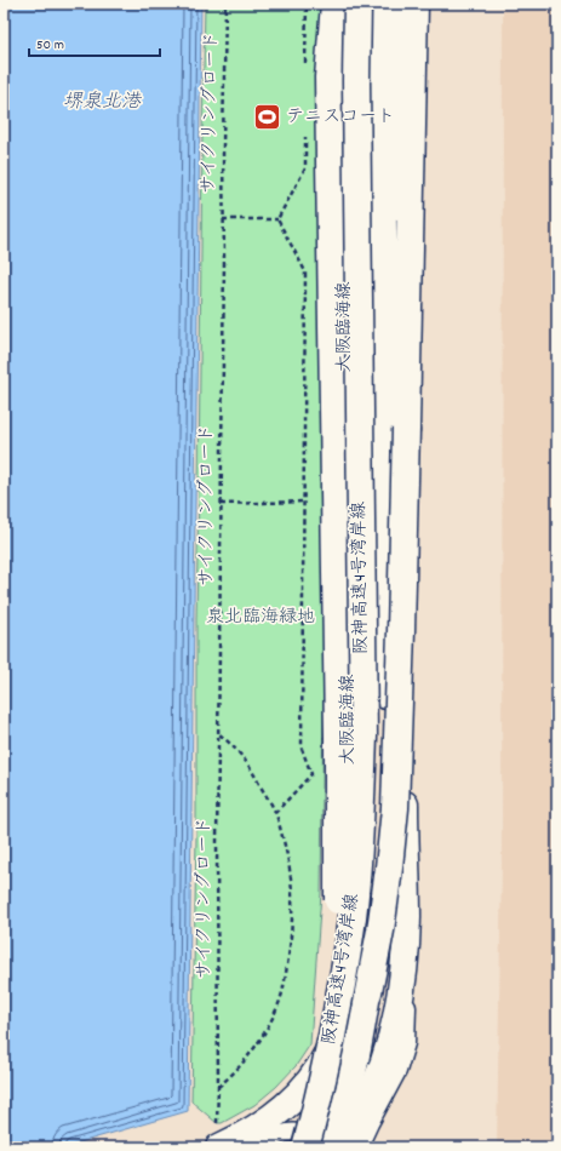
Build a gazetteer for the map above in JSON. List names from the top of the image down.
{
  "streets": {
    "main road": ["大阪臨海線", "阪神高速4号湾岸線"],
    "path": ["サイクリングロード"]
  },
  "crossings": [
    ["サイクリングロード", "大阪臨海線"],
    ["大阪臨海線", "阪神高速4号湾岸線"]
  ],
  "water": ["堺泉北港"],
  "parks": ["泉北臨海緑地"],
  "places": {
    "sports": ["テニスコート"]
  },
  "scale_bar": "50 m"
}
